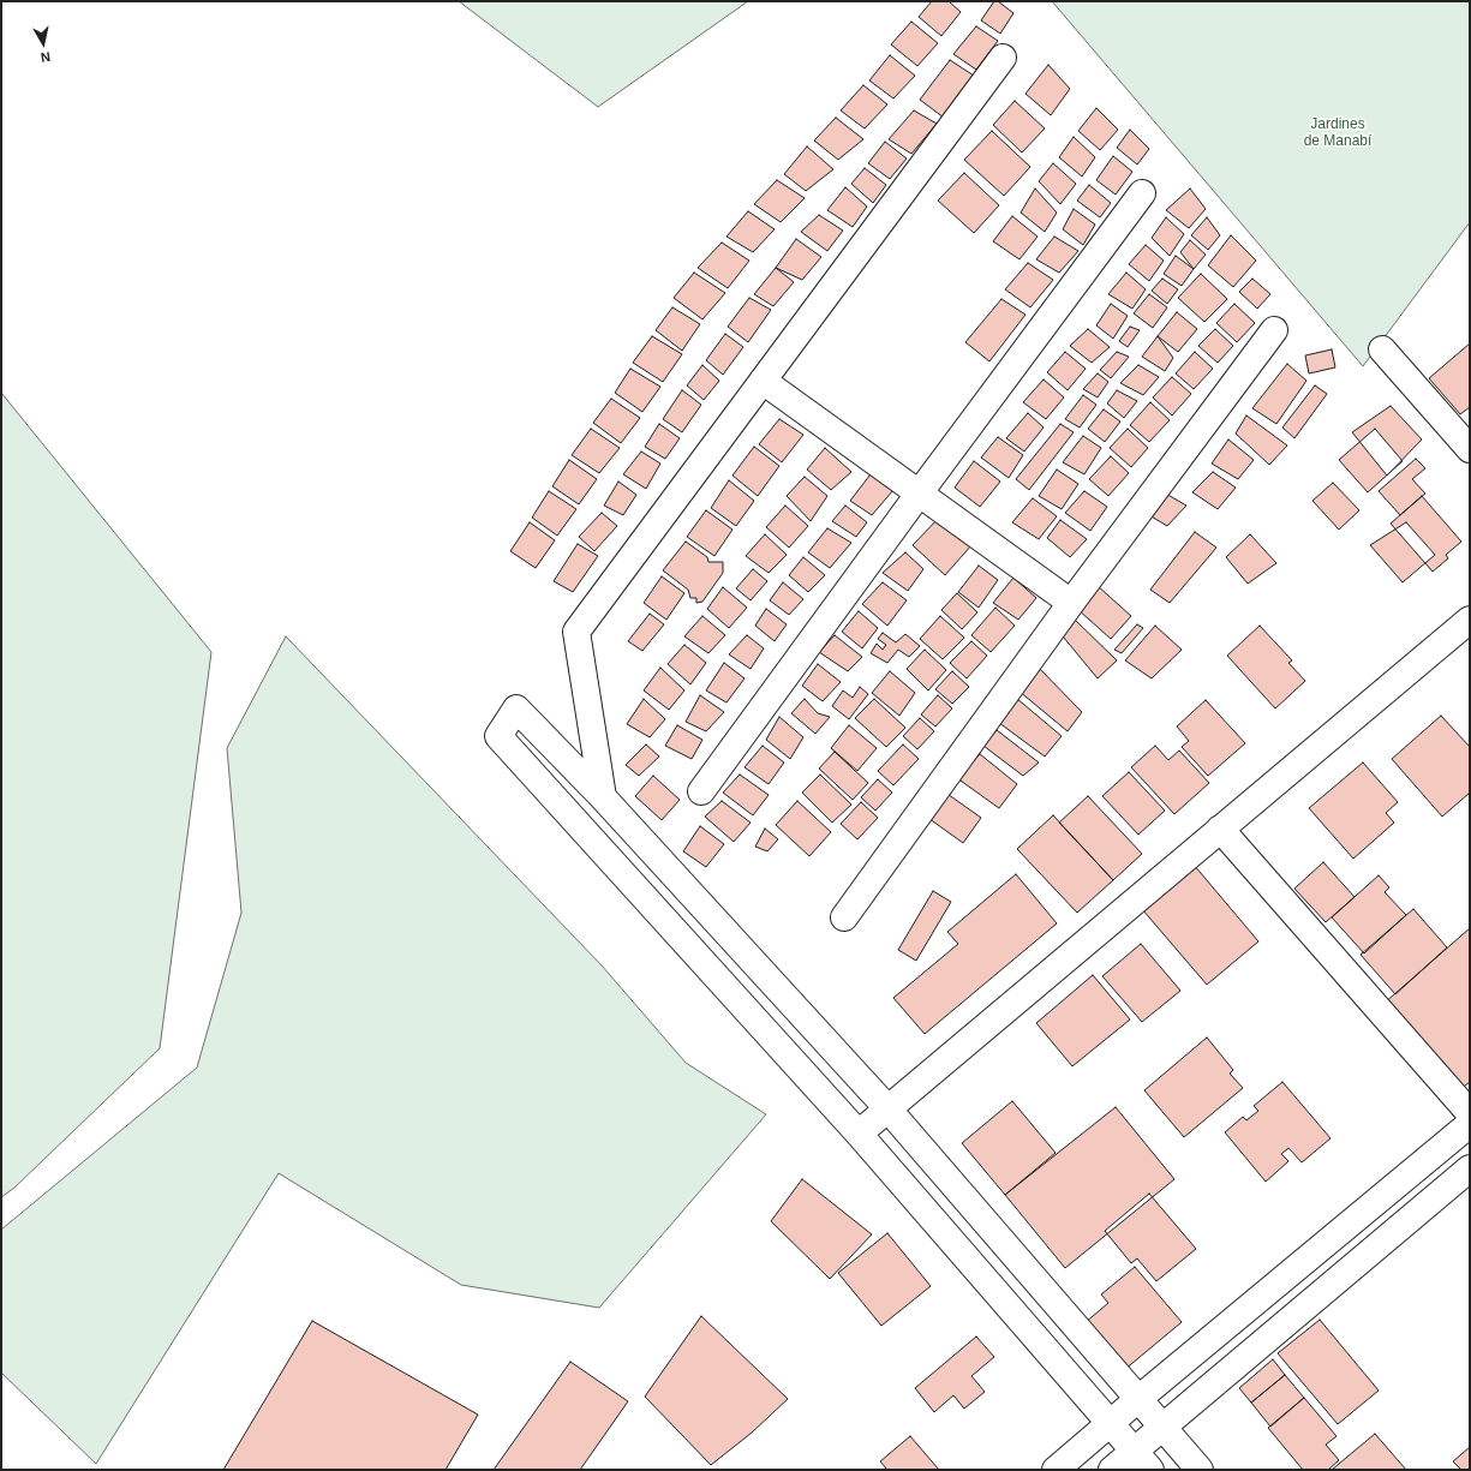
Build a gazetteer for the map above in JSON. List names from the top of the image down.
{
  "parks": ["Jardines de Manabí"],
  "north": "bottom"
}
